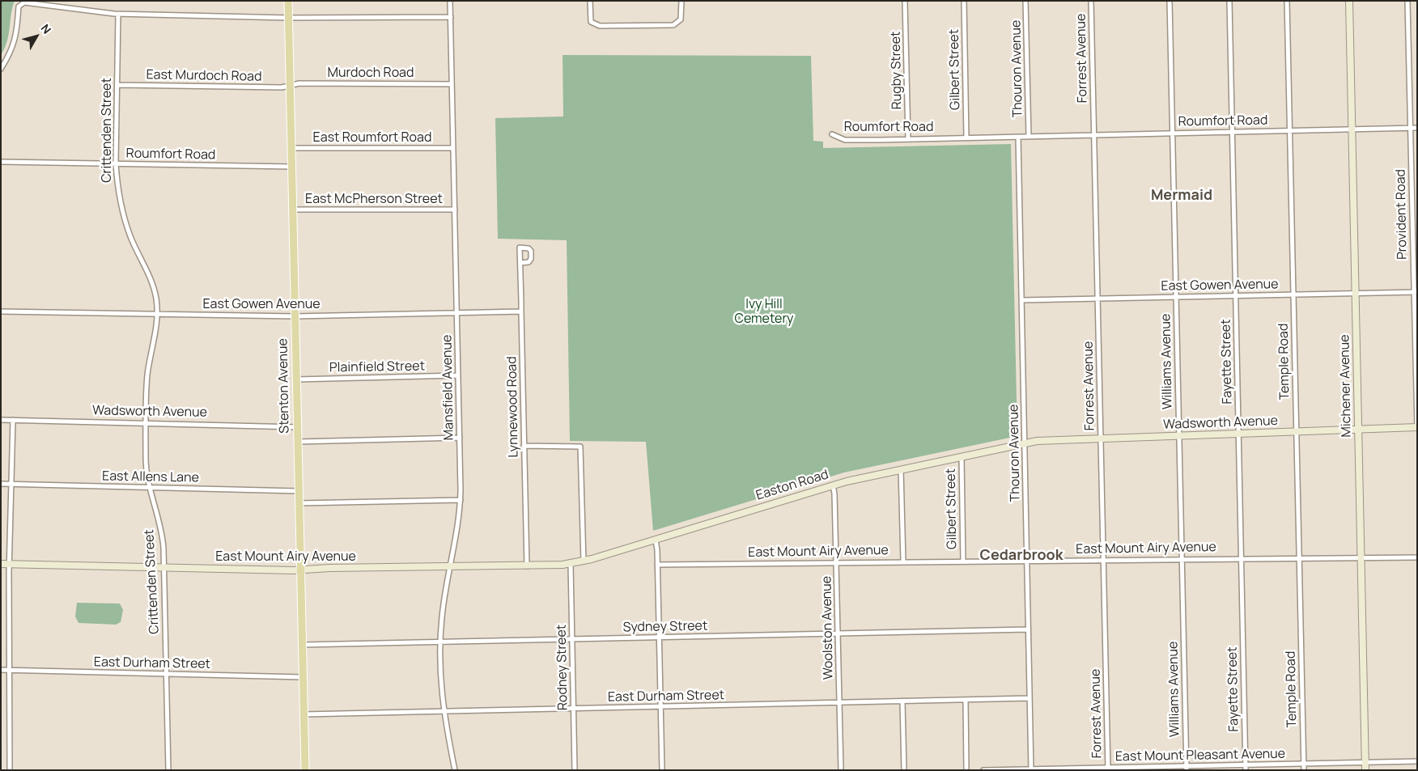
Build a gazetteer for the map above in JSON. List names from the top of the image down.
{
  "streets": {
    "main road": [
      "Stenton Avenue",
      "Michener Avenue",
      "Wadsworth Avenue",
      "Easton Road",
      "East Mount Airy Avenue"
    ],
    "street": [
      "Forrest Avenue",
      "Thouron Avenue",
      "Gilbert Street",
      "Rugby Street",
      "Murdoch Road",
      "East Murdoch Road",
      "Roumfort Road",
      "Crittenden Street",
      "East Roumfort Road",
      "East McPherson Street",
      "Provident Road",
      "East Gowen Avenue",
      "Williams Avenue",
      "Fayette Street",
      "Temple Road",
      "Plainfield Street",
      "Mansfield Avenue",
      "Lynnewood Road",
      "East Allens Lane",
      "Sydney Street",
      "Woolston Avenue",
      "East Durham Street",
      "Rodney Street",
      "East Mount Pleasant Avenue"
    ]
  },
  "crossings": [
    ["Forrest Avenue", "Roumfort Road"],
    ["Forrest Avenue", "East Gowen Avenue"],
    ["Forrest Avenue", "Wadsworth Avenue"],
    ["Forrest Avenue", "East Mount Airy Avenue"],
    ["Forrest Avenue", "East Mount Pleasant Avenue"],
    ["Thouron Avenue", "Roumfort Road"],
    ["Thouron Avenue", "East Gowen Avenue"],
    ["Thouron Avenue", "Wadsworth Avenue"],
    ["Thouron Avenue", "Easton Road"],
    ["Thouron Avenue", "East Mount Airy Avenue"],
    ["Thouron Avenue", "Sydney Street"],
    ["Thouron Avenue", "East Durham Street"],
    ["Thouron Avenue", "East Mount Pleasant Avenue"],
    ["Gilbert Street", "Roumfort Road"],
    ["Gilbert Street", "Easton Road"],
    ["Gilbert Street", "East Mount Airy Avenue"],
    ["Rugby Street", "Roumfort Road"],
    ["Murdoch Road", "East Murdoch Road"],
    ["Murdoch Road", "Stenton Avenue"],
    ["Murdoch Road", "Mansfield Avenue"],
    ["East Murdoch Road", "Crittenden Street"],
    ["East Murdoch Road", "Stenton Avenue"],
    ["Roumfort Road", "Crittenden Street"],
    ["Roumfort Road", "Provident Road"],
    ["Roumfort Road", "Williams Avenue"],
    ["Roumfort Road", "Fayette Street"],
    ["Roumfort Road", "Temple Road"],
    ["Roumfort Road", "Stenton Avenue"],
    ["Roumfort Road", "Michener Avenue"],
    ["Crittenden Street", "East Gowen Avenue"],
    ["Crittenden Street", "Wadsworth Avenue"],
    ["Crittenden Street", "East Allens Lane"],
    ["Crittenden Street", "East Mount Airy Avenue"],
    ["Crittenden Street", "East Durham Street"],
    ["East Roumfort Road", "Stenton Avenue"],
    ["East Roumfort Road", "Mansfield Avenue"],
    ["East McPherson Street", "Stenton Avenue"],
    ["East McPherson Street", "Mansfield Avenue"],
    ["Provident Road", "East Gowen Avenue"],
    ["Provident Road", "Wadsworth Avenue"],
    ["East Gowen Avenue", "Williams Avenue"],
    ["East Gowen Avenue", "Fayette Street"],
    ["East Gowen Avenue", "Temple Road"],
    ["East Gowen Avenue", "Stenton Avenue"],
    ["East Gowen Avenue", "Michener Avenue"],
    ["East Gowen Avenue", "Mansfield Avenue"],
    ["East Gowen Avenue", "Lynnewood Road"],
    ["Williams Avenue", "Wadsworth Avenue"],
    ["Williams Avenue", "East Mount Airy Avenue"],
    ["Williams Avenue", "East Mount Pleasant Avenue"],
    ["Fayette Street", "Wadsworth Avenue"],
    ["Fayette Street", "East Mount Airy Avenue"],
    ["Fayette Street", "East Mount Pleasant Avenue"],
    ["Temple Road", "Wadsworth Avenue"],
    ["Temple Road", "East Mount Airy Avenue"],
    ["Temple Road", "East Mount Pleasant Avenue"],
    ["Plainfield Street", "Stenton Avenue"],
    ["Plainfield Street", "Mansfield Avenue"],
    ["Stenton Avenue", "Wadsworth Avenue"],
    ["Stenton Avenue", "East Allens Lane"],
    ["Stenton Avenue", "East Mount Airy Avenue"],
    ["Stenton Avenue", "Sydney Street"],
    ["Stenton Avenue", "East Durham Street"],
    ["Michener Avenue", "Wadsworth Avenue"],
    ["Michener Avenue", "East Mount Airy Avenue"],
    ["Michener Avenue", "East Mount Pleasant Avenue"],
    ["Mansfield Avenue", "East Mount Airy Avenue"],
    ["Mansfield Avenue", "Sydney Street"],
    ["Mansfield Avenue", "East Durham Street"],
    ["Lynnewood Road", "East Mount Airy Avenue"],
    ["Wadsworth Avenue", "Easton Road"],
    ["Easton Road", "East Mount Airy Avenue"],
    ["Easton Road", "Woolston Avenue"],
    ["Easton Road", "Rodney Street"],
    ["East Mount Airy Avenue", "Woolston Avenue"],
    ["East Mount Airy Avenue", "Rodney Street"],
    ["Sydney Street", "Woolston Avenue"],
    ["Sydney Street", "Rodney Street"],
    ["Woolston Avenue", "East Durham Street"],
    ["East Durham Street", "Rodney Street"]
  ],
  "districts": ["Mermaid", "Cedarbrook"],
  "parks": ["Ivy Hill Cemetery"],
  "north": "top right"
}
